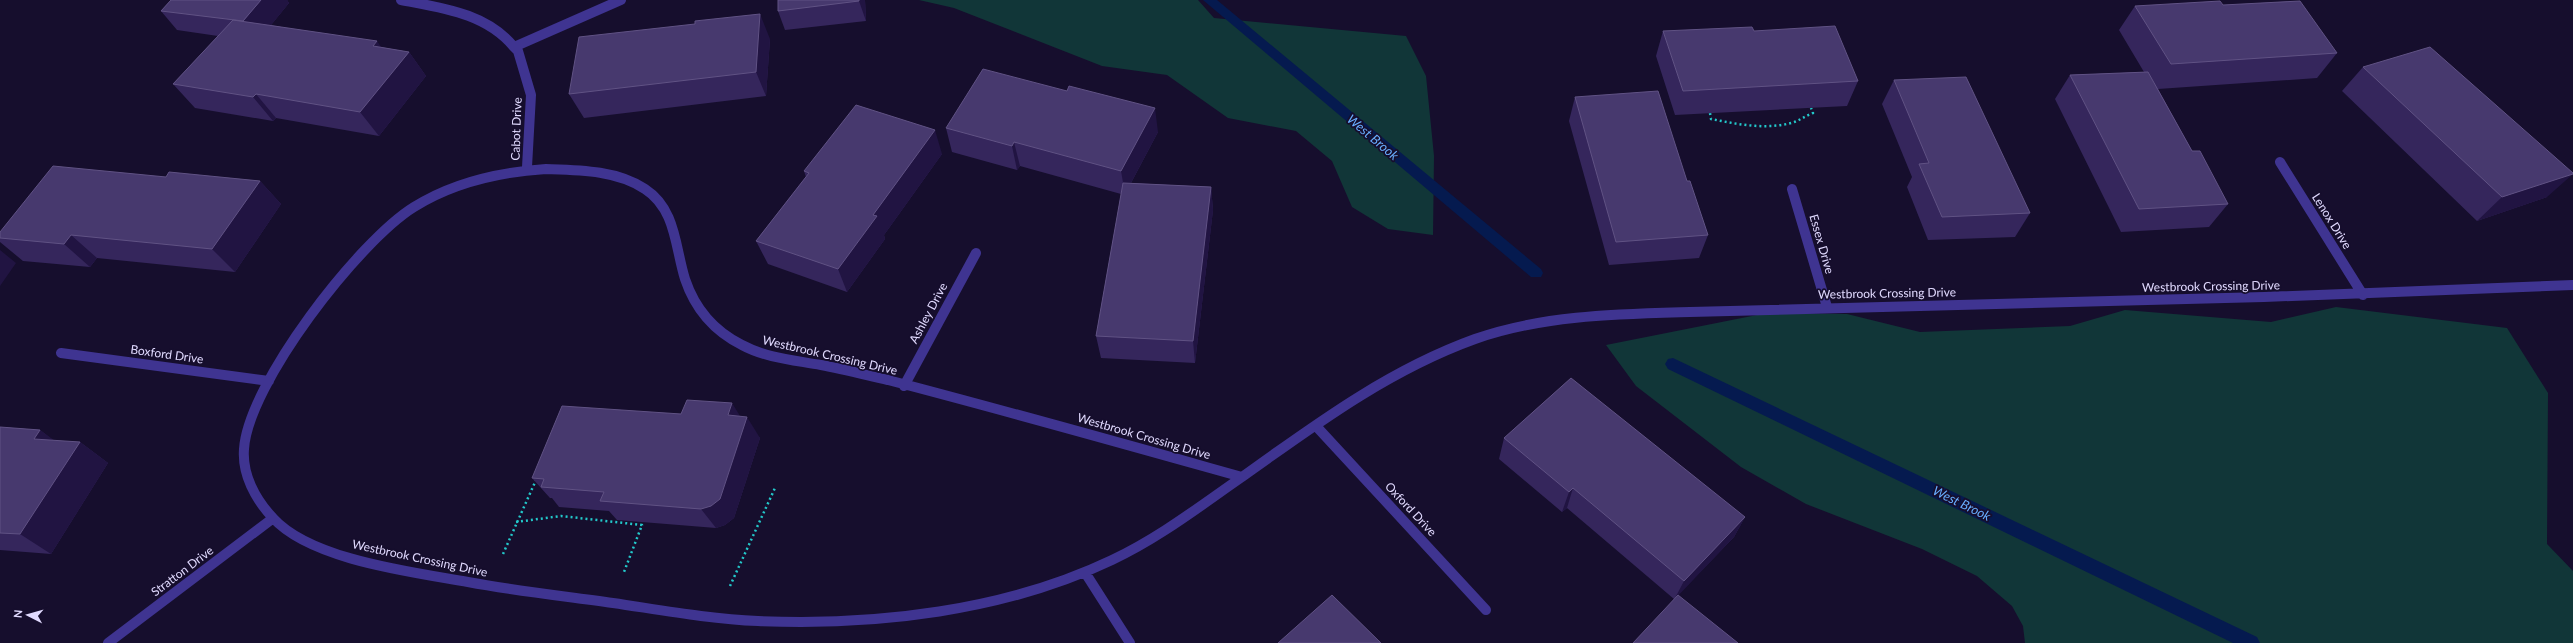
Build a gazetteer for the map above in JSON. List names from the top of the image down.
{
  "streets": {
    "street": [
      "Cabot Drive",
      "Lenox Drive",
      "Essex Drive",
      "Westbrook Crossing Drive",
      "Ashley Drive",
      "Boxford Drive",
      "Oxford Drive",
      "Stratton Drive"
    ]
  },
  "crossings": [
    ["Cabot Drive", "Westbrook Crossing Drive"],
    ["Lenox Drive", "Westbrook Crossing Drive"],
    ["Essex Drive", "Westbrook Crossing Drive"],
    ["Westbrook Crossing Drive", "Ashley Drive"],
    ["Westbrook Crossing Drive", "Boxford Drive"],
    ["Westbrook Crossing Drive", "Oxford Drive"],
    ["Westbrook Crossing Drive", "Stratton Drive"]
  ],
  "water": ["West Brook"],
  "north": "left"
}
